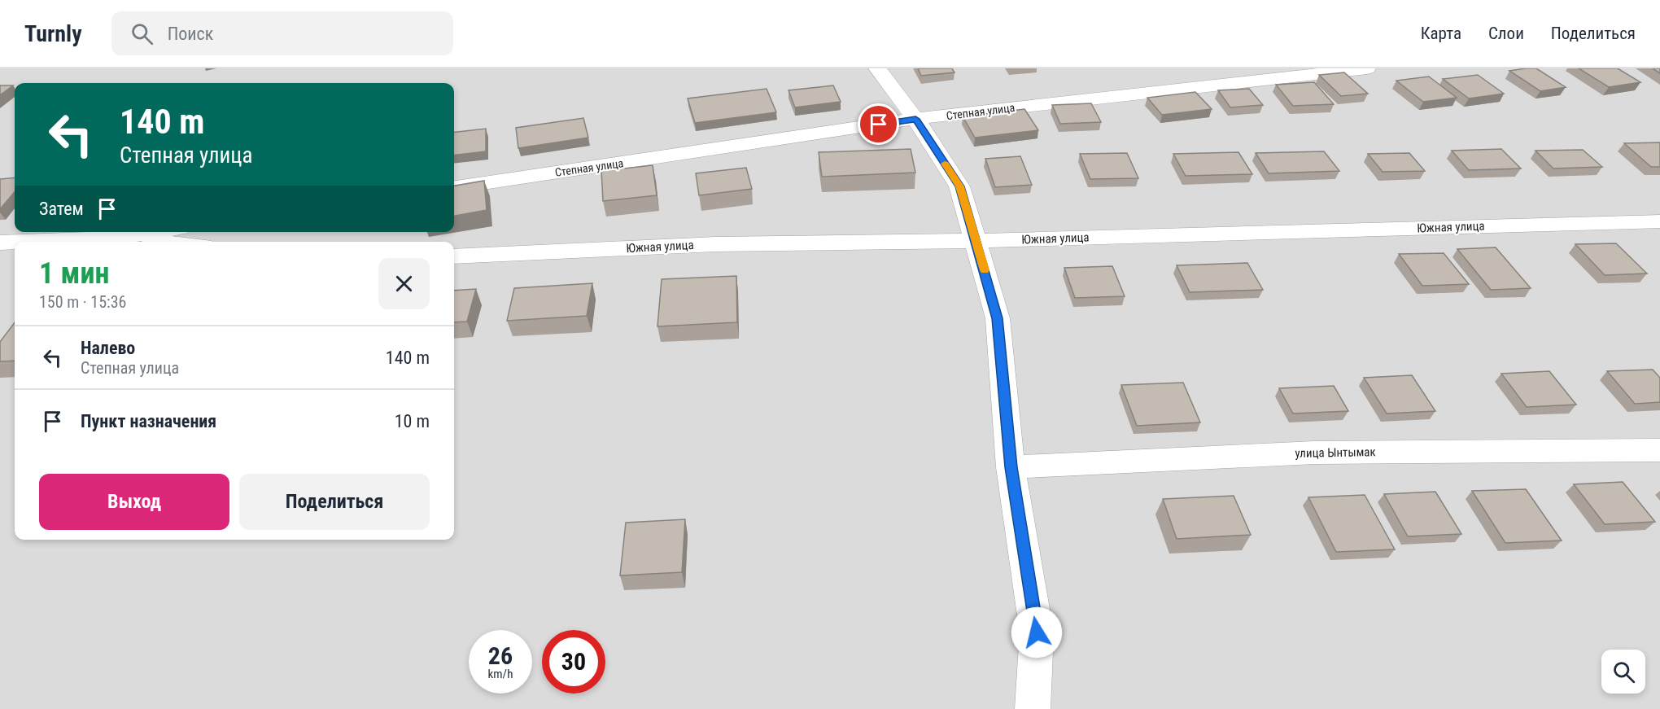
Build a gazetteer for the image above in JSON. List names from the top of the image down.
{
  "streets": {
    "street": ["Степная улица", "Южная улица", "улица Ынтымак"]
  },
  "page": {
    "header": "Turnly",
    "search": "Поиск",
    "nav": ["Карта", "Слои", "Поделиться"],
    "turn": ["140 m", "Степная улица"],
    "then": "Затем",
    "heading": ["1 мин", "150 m · 15:36"],
    "list": [
      {
        "name": "Налево",
        "note": "Степная улица",
        "value": "140 m"
      },
      {
        "name": "Пункт назначения",
        "value": "10 m"
      }
    ],
    "buttons": ["Выход", "Поделиться"],
    "speed": "26 km/h",
    "limit": "30"
  }
}
